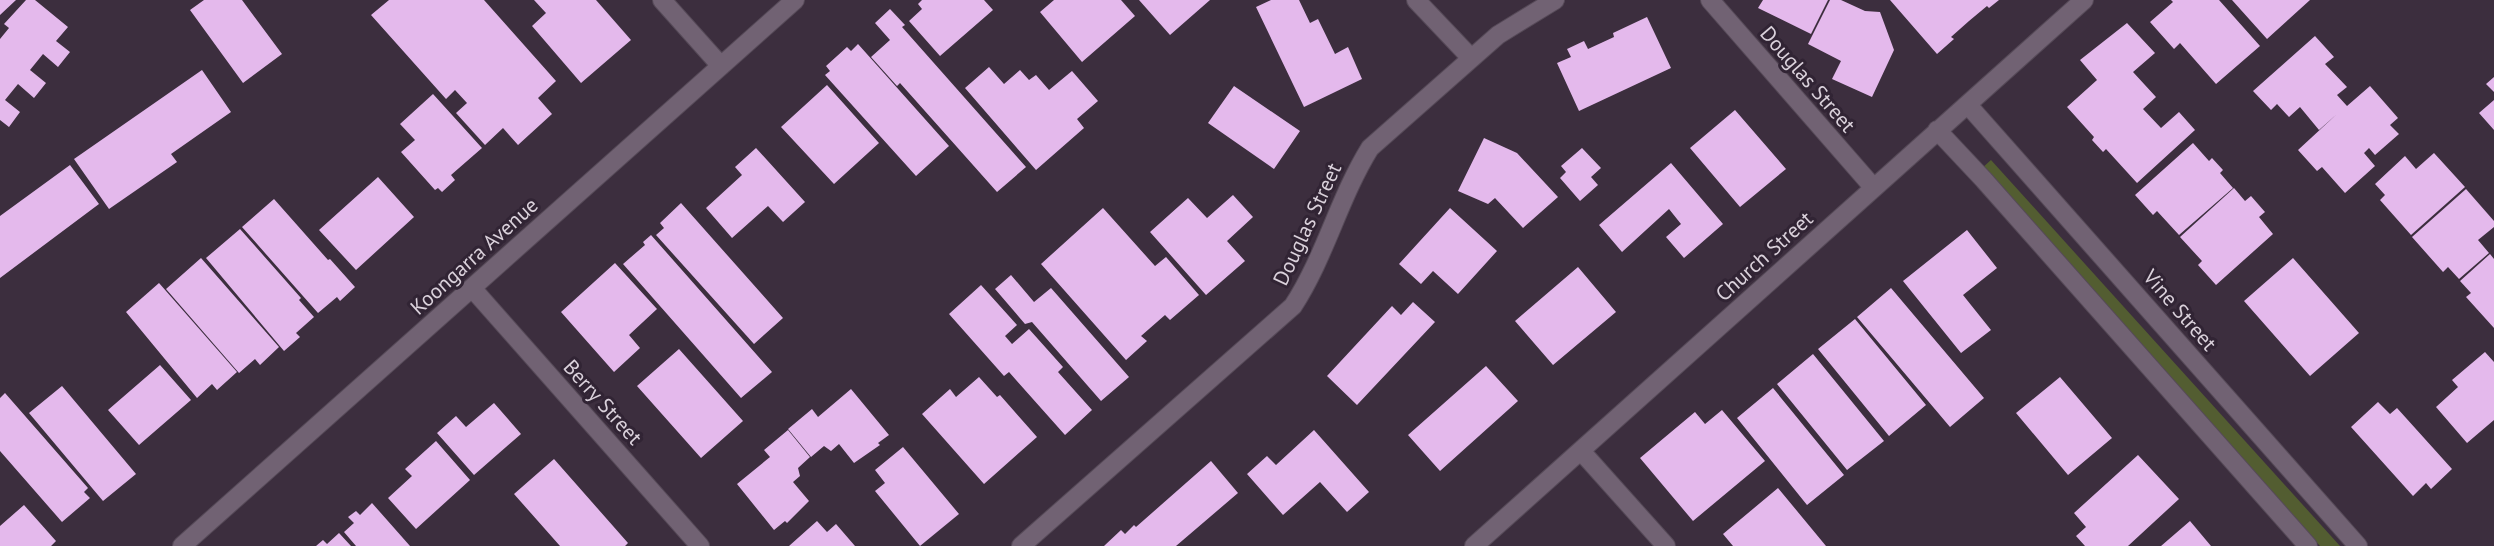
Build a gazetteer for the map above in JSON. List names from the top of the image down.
{
  "streets": {
    "street": [
      "Douglas Street",
      "Koongarra Avenue",
      "Church Street",
      "Vine Street",
      "Berry Street"
    ]
  },
  "crossings": [
    ["Douglas Street", "Church Street"],
    ["Koongarra Avenue", "Berry Street"],
    ["Church Street", "Vine Street"]
  ]
}
